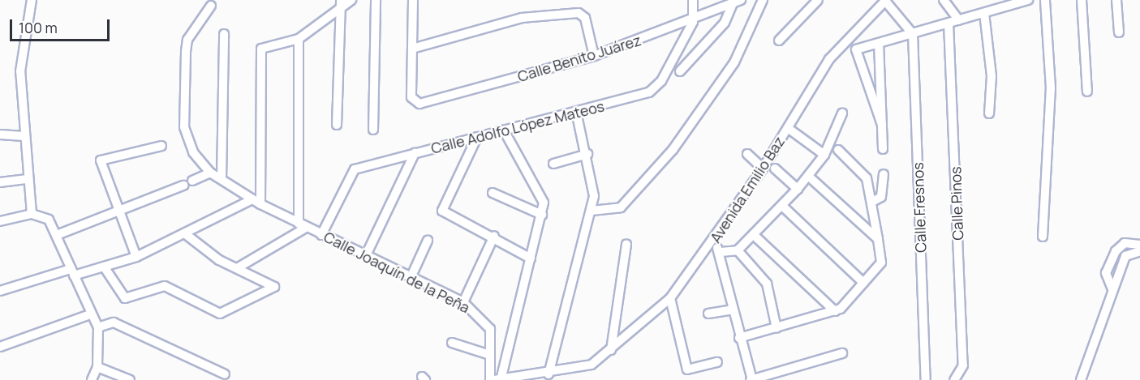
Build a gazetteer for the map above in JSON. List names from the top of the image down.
{
  "streets": {
    "street": [
      "Calle Benito Juárez",
      "Calle Adolfo López Mateos",
      "Avenida Emilio Baz",
      "Calle Pinos",
      "Calle Fresnos",
      "Calle Joaquín de la Peña"
    ]
  },
  "crossings": [
    ["Calle Benito Juárez", "Calle Adolfo López Mateos"],
    ["Calle Adolfo López Mateos", "Calle Joaquín de la Peña"]
  ],
  "scale_bar": "100 m"
}
